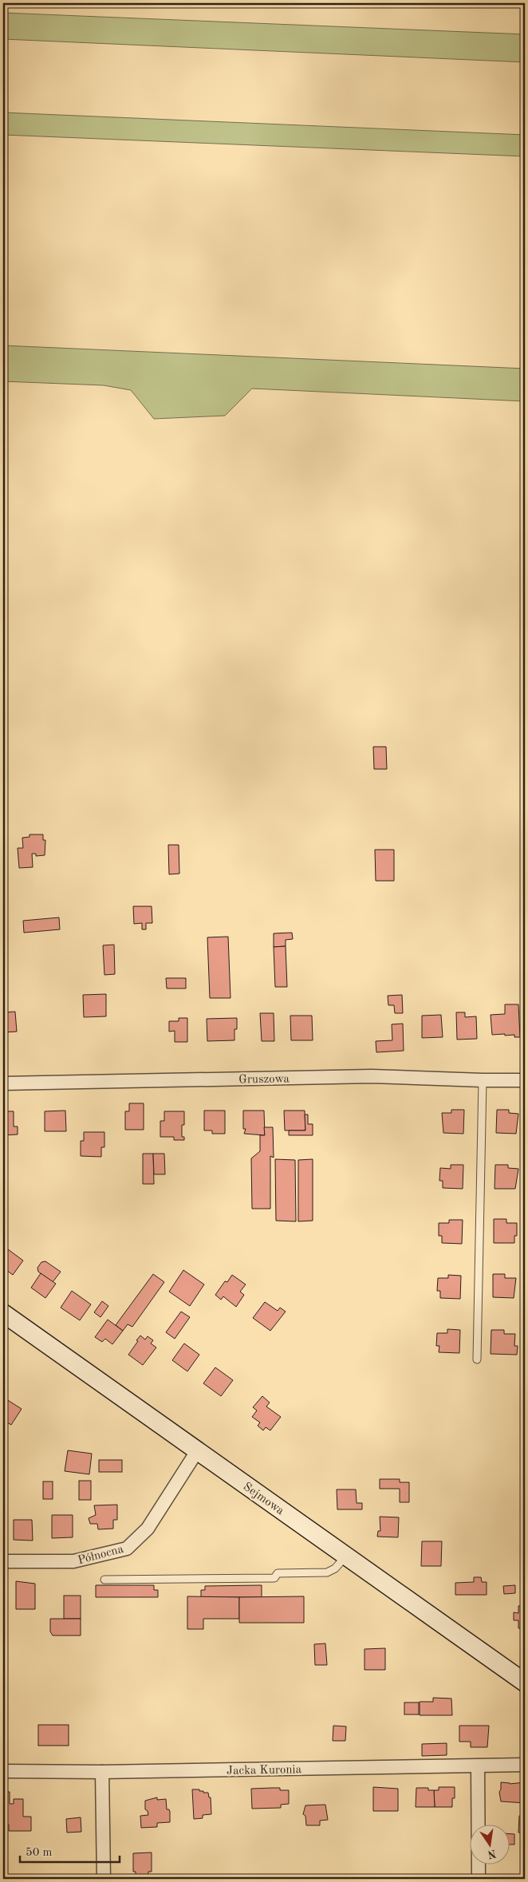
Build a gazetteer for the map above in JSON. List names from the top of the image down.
{
  "streets": {
    "main road": ["Sejmowa"],
    "street": ["Gruszowa", "Północna", "Jacka Kuronia"]
  },
  "crossings": [
    ["Sejmowa", "Północna"]
  ],
  "scale_bar": "50 m",
  "north": "bottom"
}
